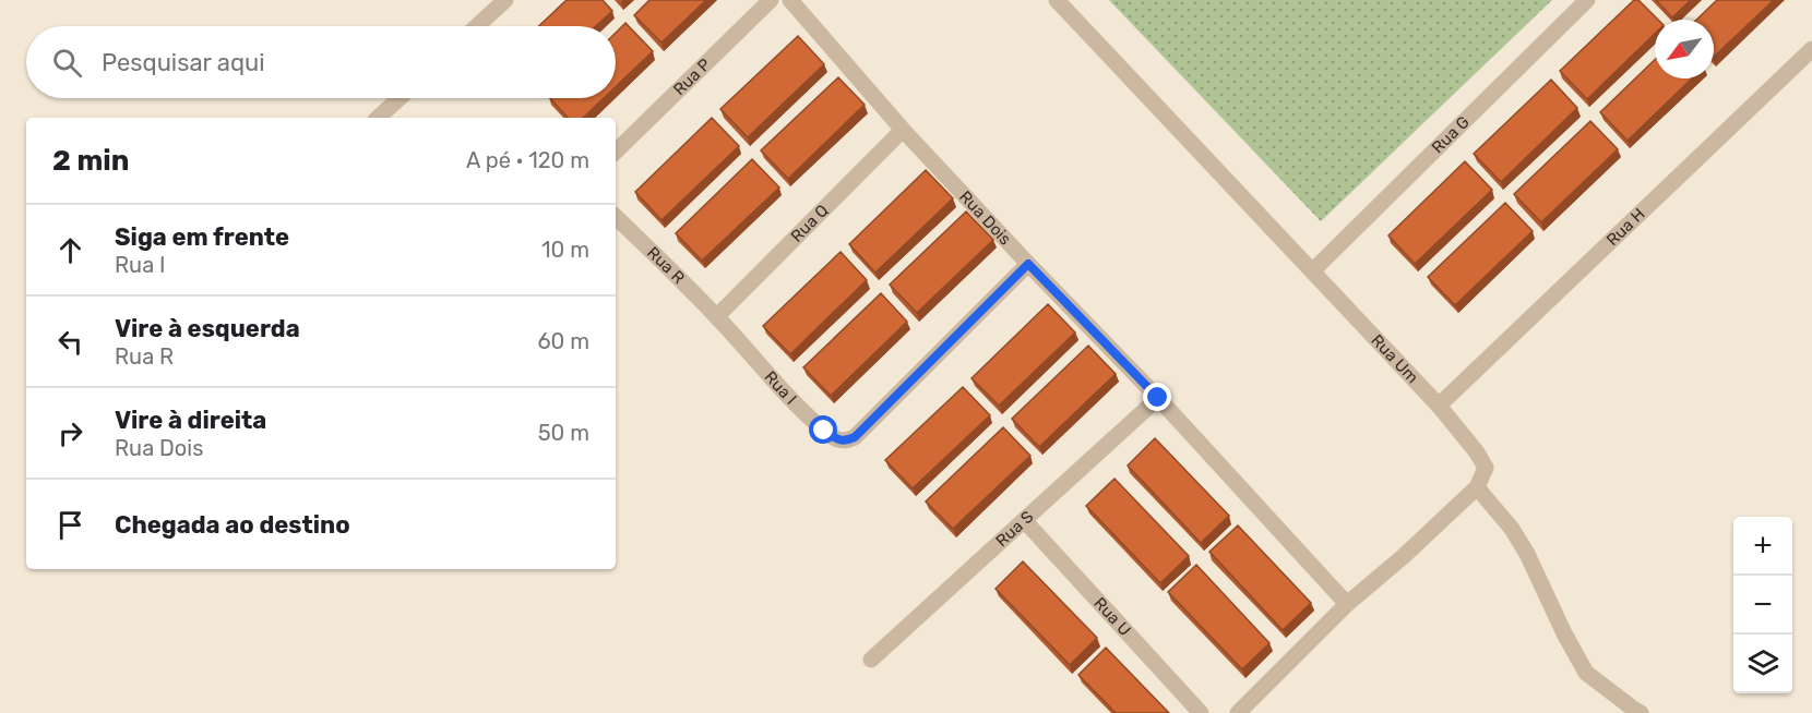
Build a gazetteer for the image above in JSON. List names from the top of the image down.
{
  "streets": {
    "street": [
      "Rua P",
      "Rua G",
      "Rua Dois",
      "Rua Q",
      "Rua H",
      "Rua R",
      "Rua Um",
      "Rua I",
      "Rua S",
      "Rua U"
    ]
  },
  "crossings": [
    ["Rua G", "Rua Um"],
    ["Rua Dois", "Rua Q"],
    ["Rua Dois", "Rua I"],
    ["Rua Dois", "Rua S"],
    ["Rua Q", "Rua R"],
    ["Rua Q", "Rua I"],
    ["Rua H", "Rua Um"],
    ["Rua R", "Rua I"],
    ["Rua S", "Rua U"]
  ],
  "north": "bottom left",
  "page": {
    "search": "Pesquisar aqui",
    "heading": ["2 min", "A pé · 120 m"],
    "list": [
      ["Siga em frente", "Rua I", "10 m"],
      ["Vire à esquerda", "Rua R", "60 m"],
      ["Vire à direita", "Rua Dois", "50 m"],
      "Chegada ao destino"
    ],
    "map_buttons": ["+", "−"]
  }
}
